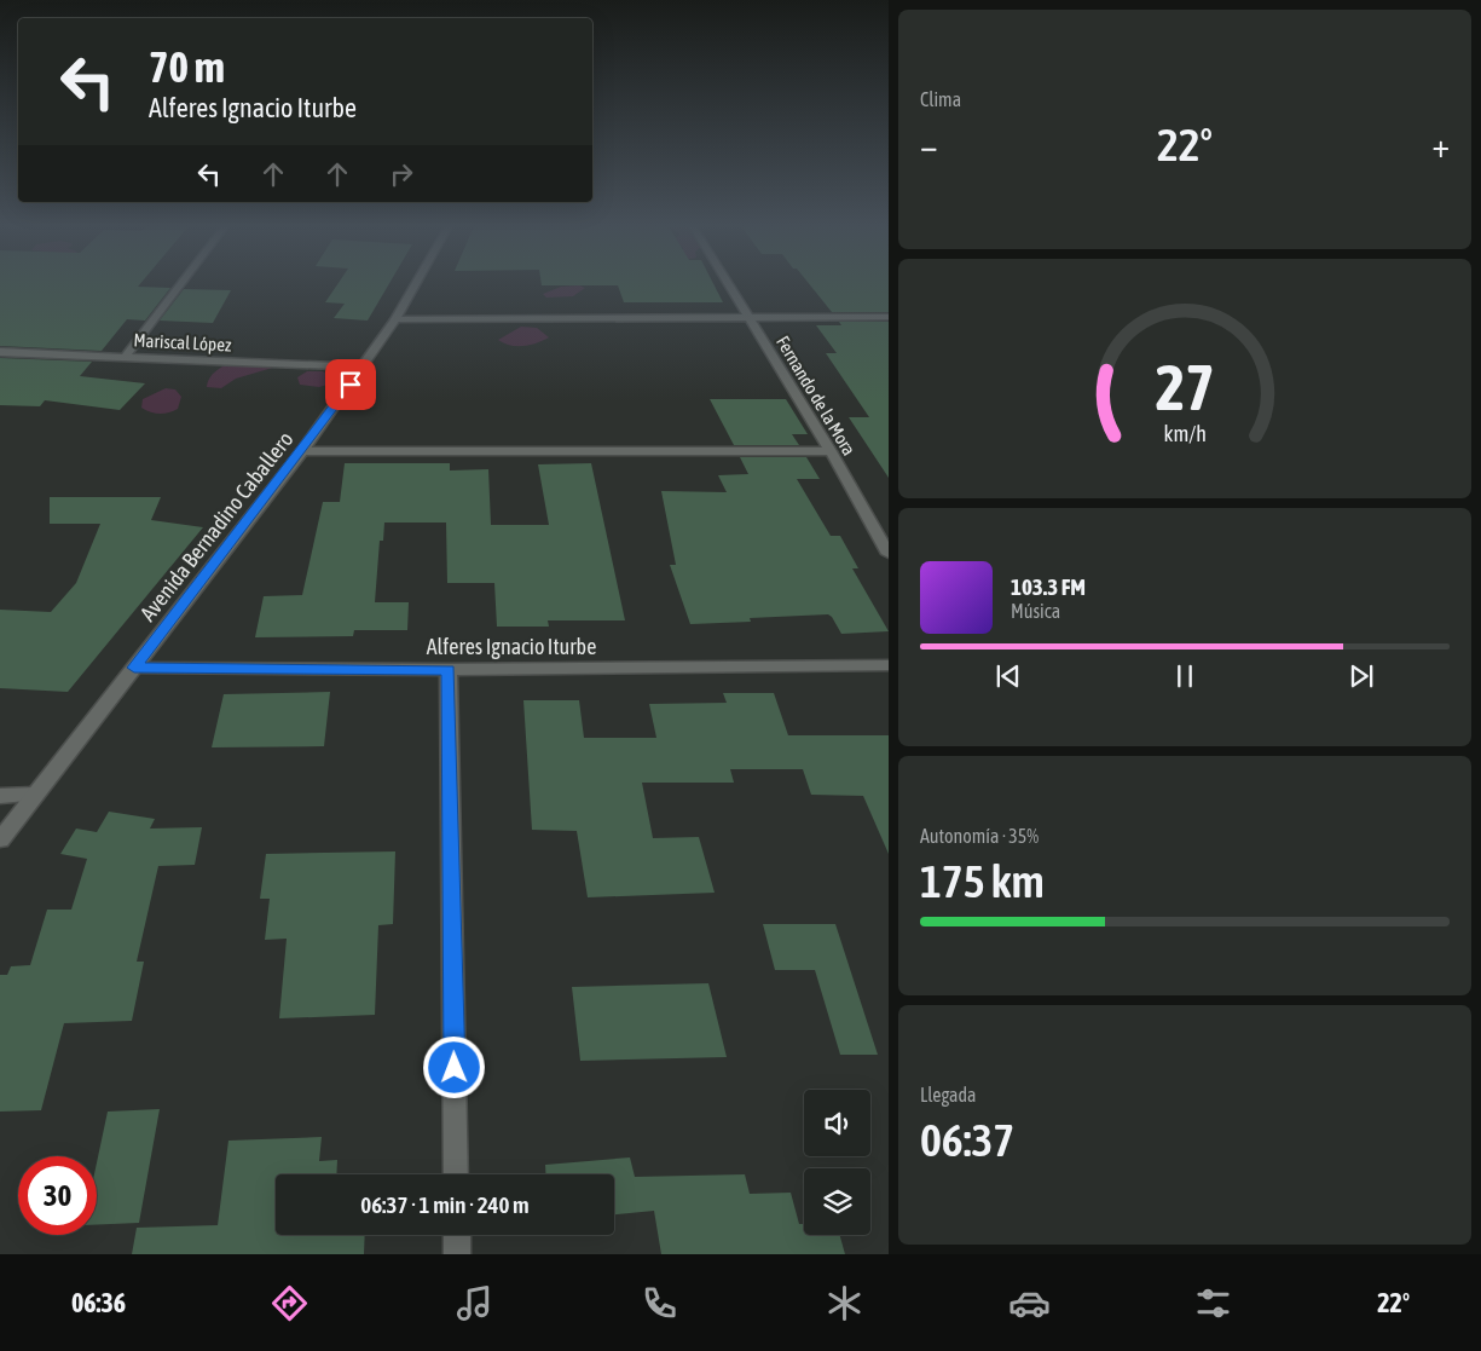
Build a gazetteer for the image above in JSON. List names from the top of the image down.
{
  "streets": {
    "street": [
      "Mariscal López",
      "Fernando de la Mora",
      "Avenida Bernadino Caballero",
      "Alferes Ignacio Iturbe"
    ]
  },
  "crossings": [
    ["Mariscal López", "Avenida Bernadino Caballero"],
    ["Avenida Bernadino Caballero", "Alferes Ignacio Iturbe"]
  ],
  "page": {
    "tile": [
      "Clima",
      ["Autonomía · 35%", "175 km"],
      ["Llegada", "06:37"]
    ],
    "turn": ["70 m", "Alferes Ignacio Iturbe"],
    "heat": ["−", "22°", "+"],
    "song": ["103.3 FM", "Música"],
    "limit": "30",
    "trip": "06:37 · 1 min · 240 m",
    "tabs": ["06:36", "22°"],
    "gauge": ["27", "km/h"]
  }
}
